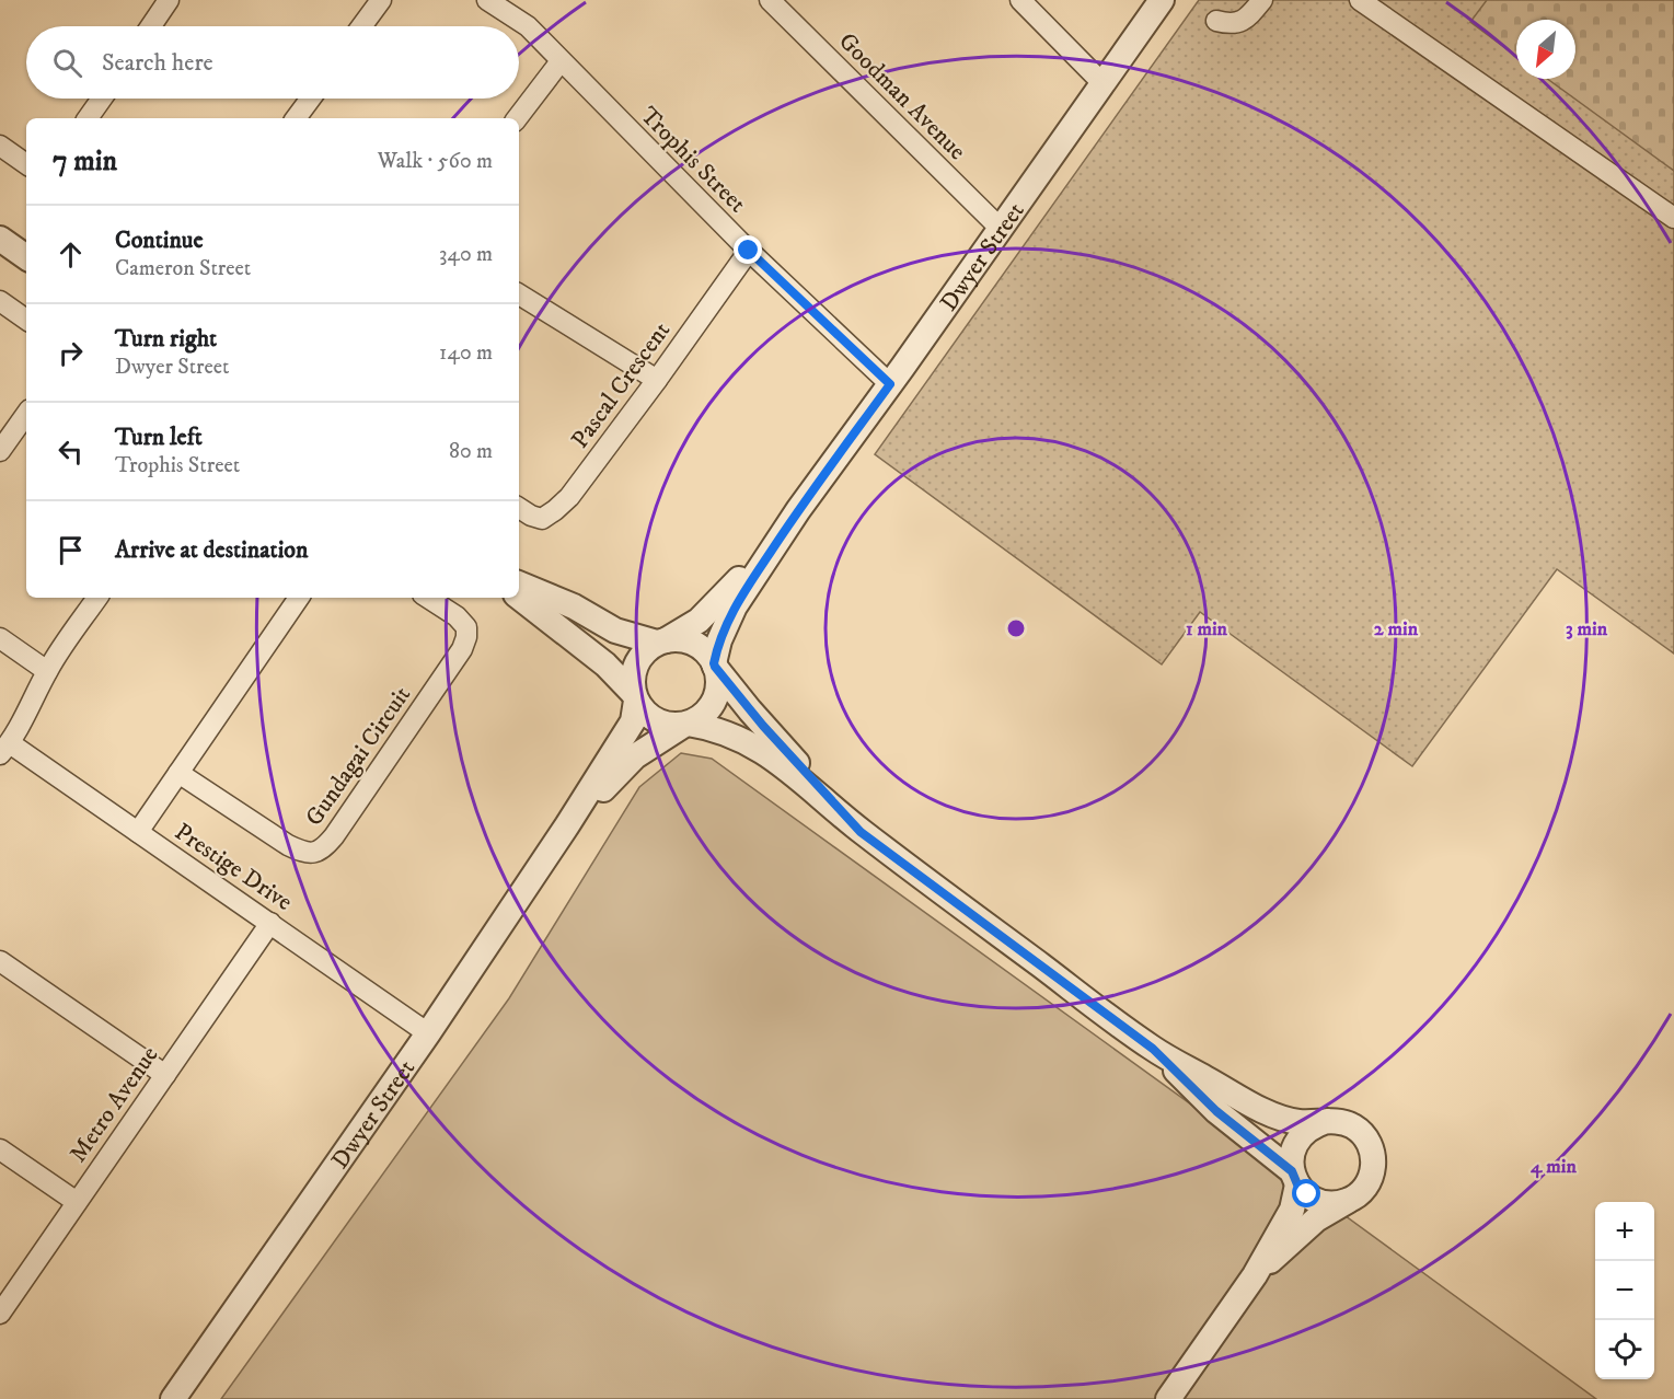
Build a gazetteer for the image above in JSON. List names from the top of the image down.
{
  "streets": {
    "street": [
      "Goodman Avenue",
      "Trophis Street",
      "Dwyer Street",
      "Pascal Crescent",
      "Gundagai Circuit",
      "Prestige Drive",
      "Metro Avenue"
    ]
  },
  "crossings": [
    ["Goodman Avenue", "Dwyer Street"],
    ["Trophis Street", "Dwyer Street"],
    ["Trophis Street", "Pascal Crescent"],
    ["Dwyer Street", "Prestige Drive"],
    ["Prestige Drive", "Metro Avenue"]
  ],
  "north": "bottom left",
  "page": {
    "search": "Search here",
    "heading": ["7 min", "Walk · 560 m"],
    "list": [
      ["Continue", "Cameron Street", "340 m"],
      ["Turn right", "Dwyer Street", "140 m"],
      ["Turn left", "Trophis Street", "80 m"],
      "Arrive at destination"
    ],
    "map_buttons": ["+", "−"]
  },
  "rings": [
    "1 min",
    "2 min",
    "3 min",
    "4 min"
  ]
}
